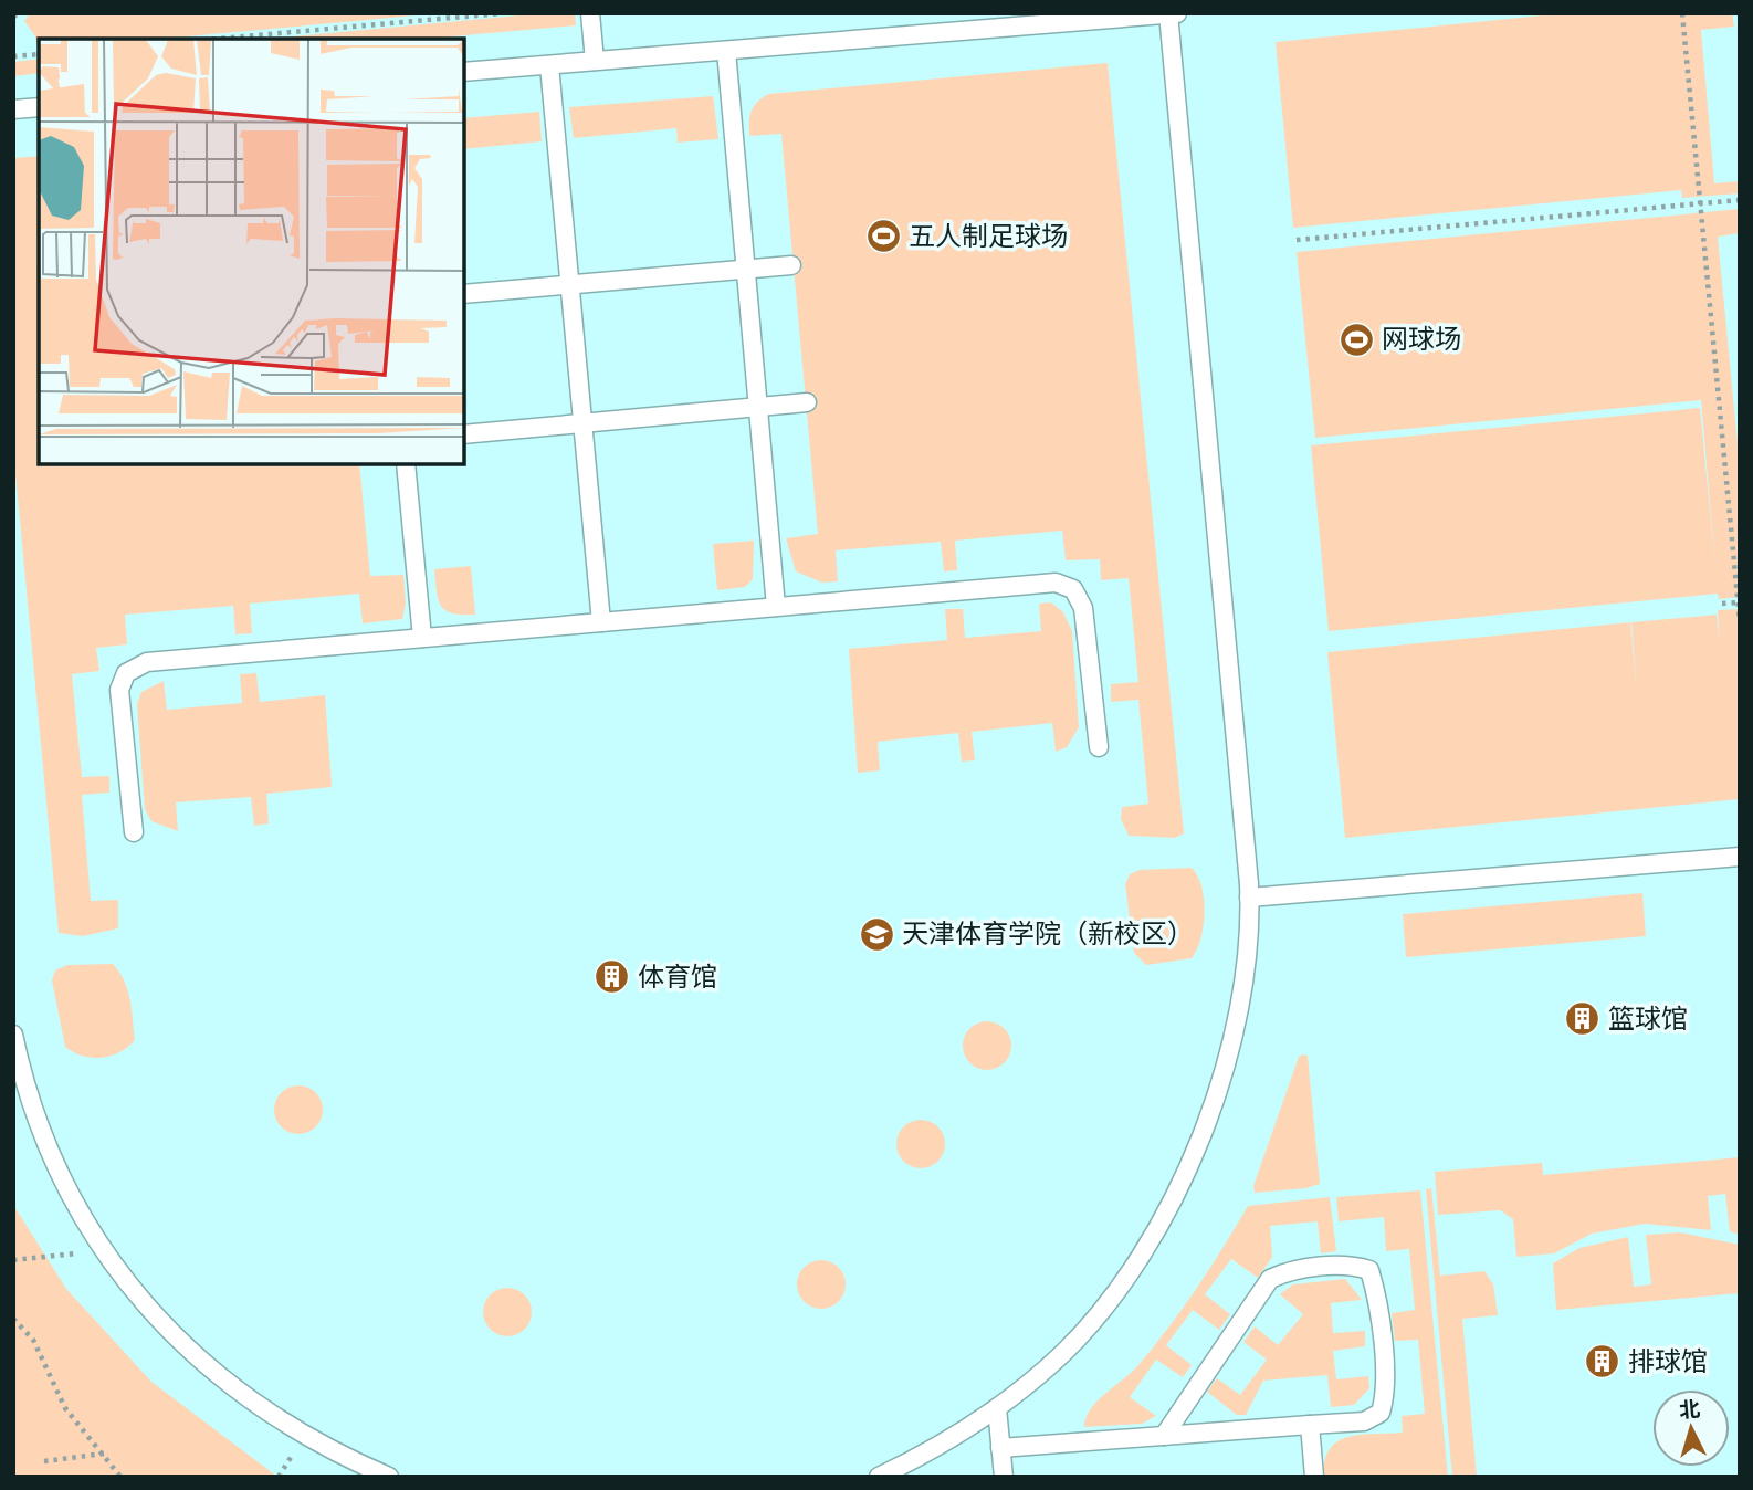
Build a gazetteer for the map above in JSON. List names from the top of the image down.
{
  "places": {
    "sports": ["五人制足球场", "网球场"],
    "school or university": ["天津体育学院（新校区）"],
    "building": ["体育馆", "篮球馆", "排球馆"]
  },
  "north": "top"
}
